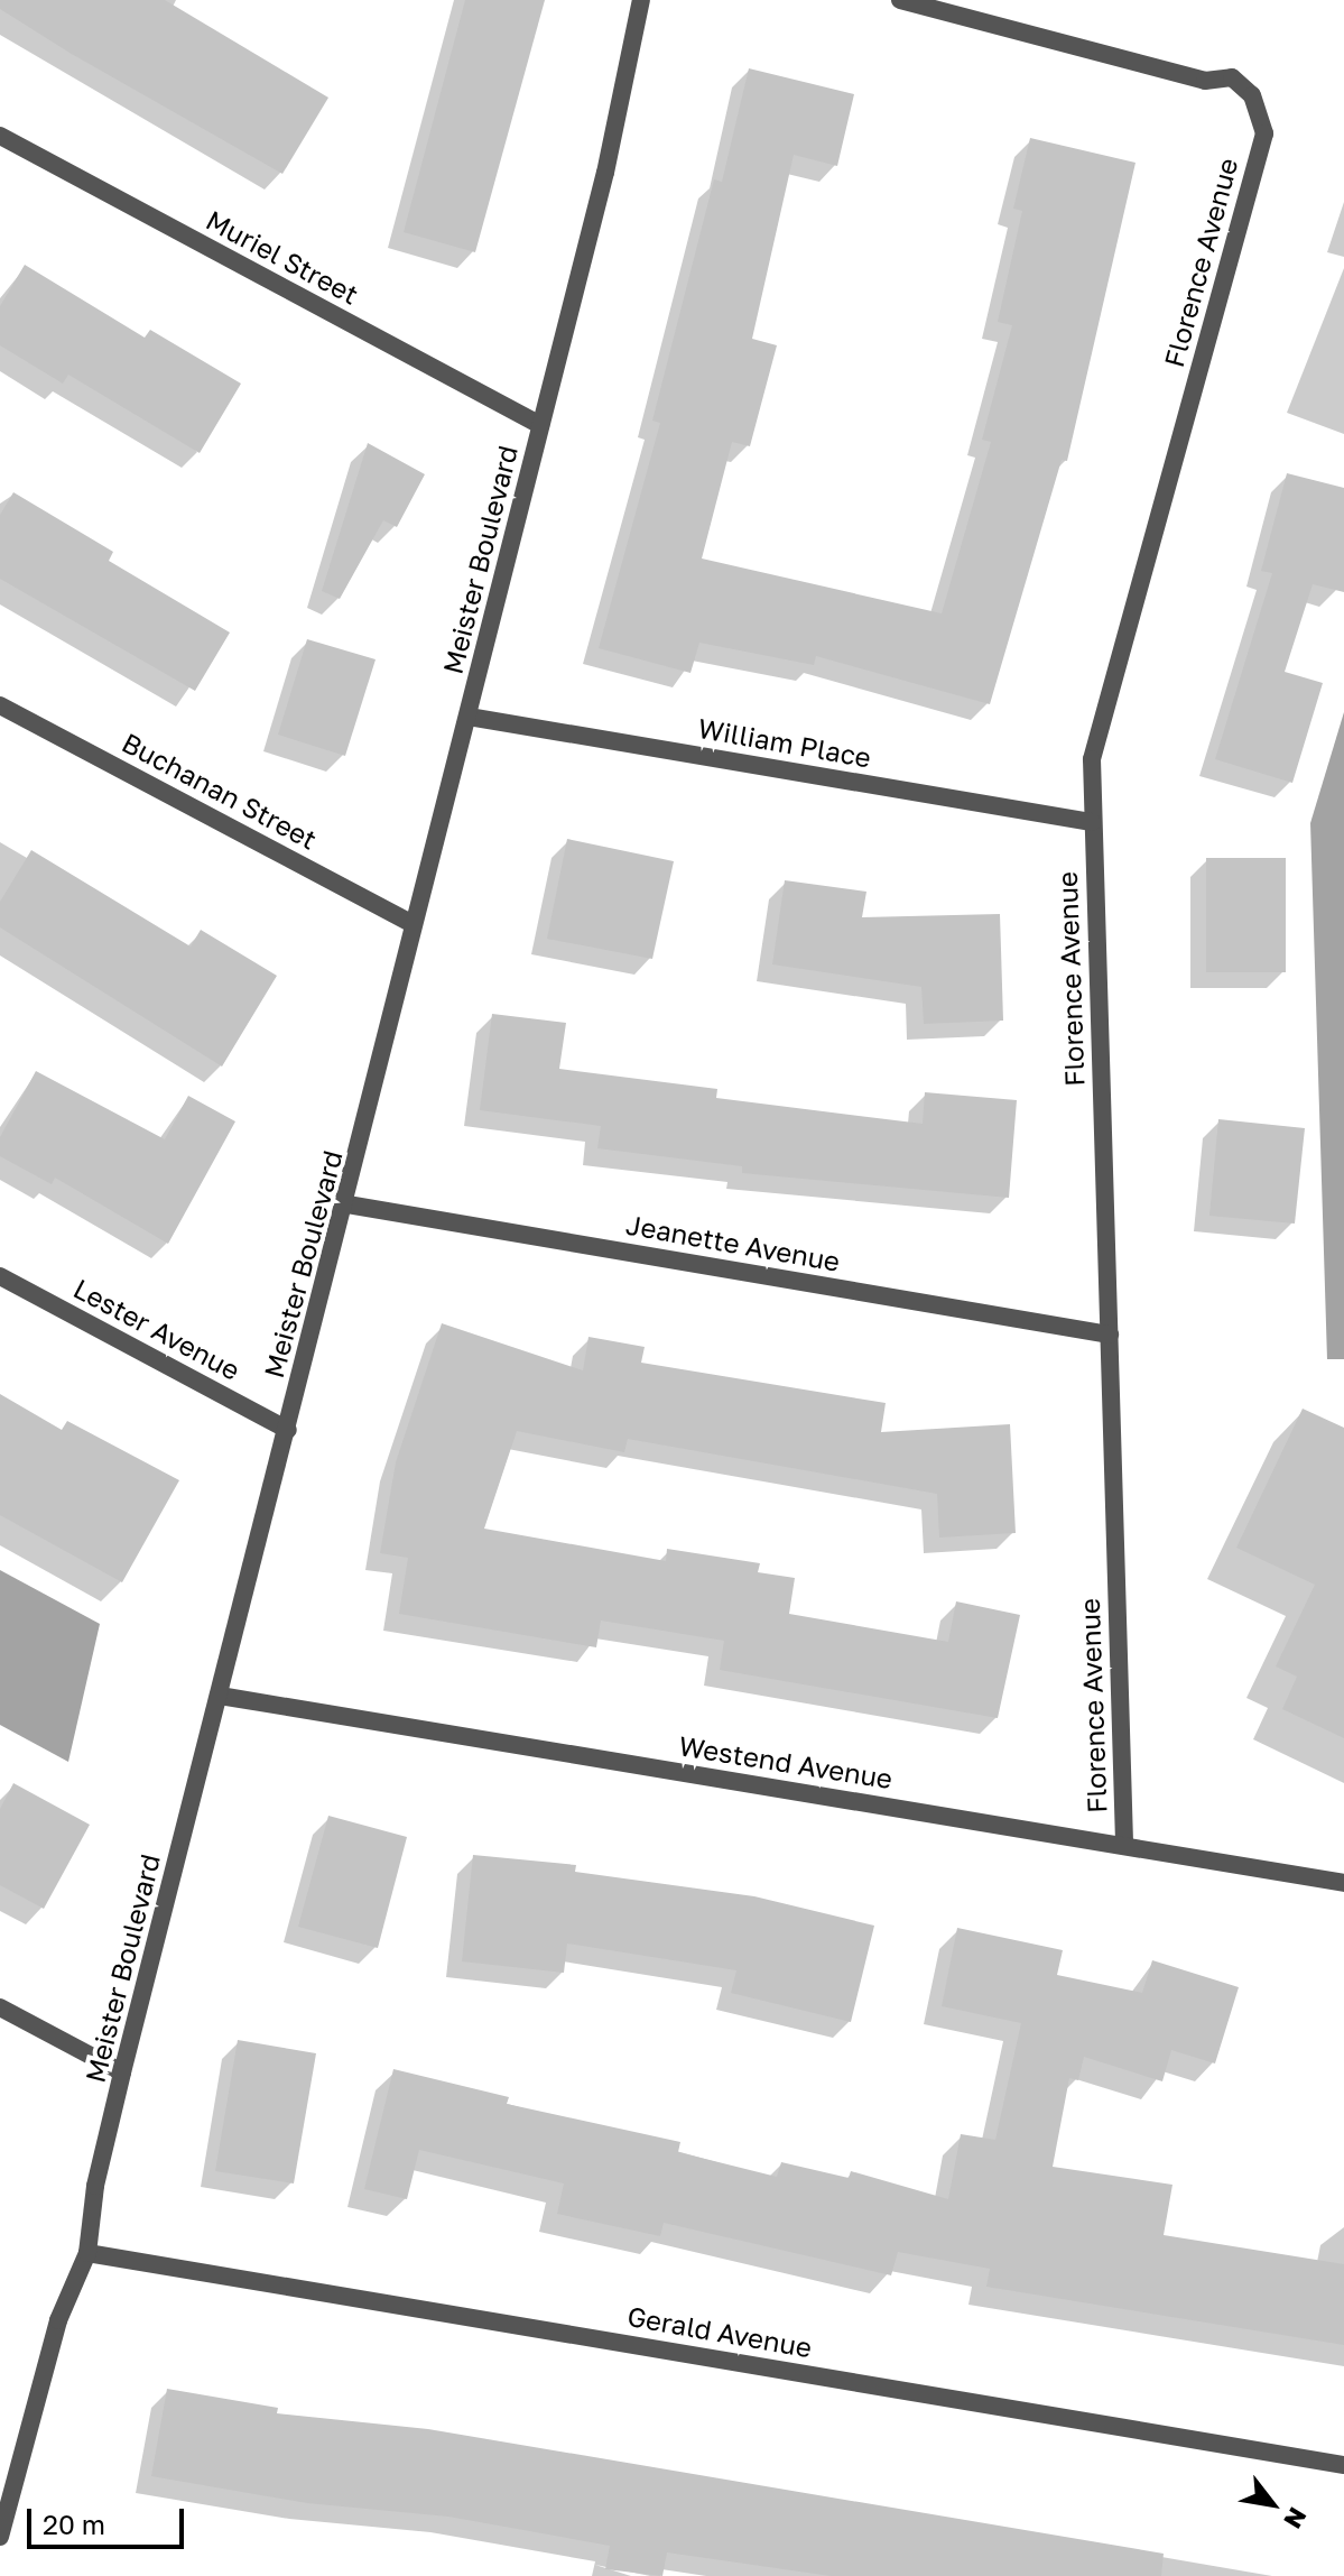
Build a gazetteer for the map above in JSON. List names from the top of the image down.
{
  "streets": {
    "street": [
      "Muriel Street",
      "Florence Avenue",
      "Meister Boulevard",
      "William Place",
      "Buchanan Street",
      "Jeanette Avenue",
      "Lester Avenue",
      "Westend Avenue",
      "Gerald Avenue"
    ]
  },
  "crossings": [
    ["Muriel Street", "Meister Boulevard"],
    ["Florence Avenue", "William Place"],
    ["Florence Avenue", "Jeanette Avenue"],
    ["Florence Avenue", "Westend Avenue"],
    ["Meister Boulevard", "William Place"],
    ["Meister Boulevard", "Buchanan Street"],
    ["Meister Boulevard", "Jeanette Avenue"],
    ["Meister Boulevard", "Lester Avenue"],
    ["Meister Boulevard", "Westend Avenue"],
    ["Meister Boulevard", "Gerald Avenue"]
  ],
  "scale_bar": "20 m",
  "north": "bottom right"
}
